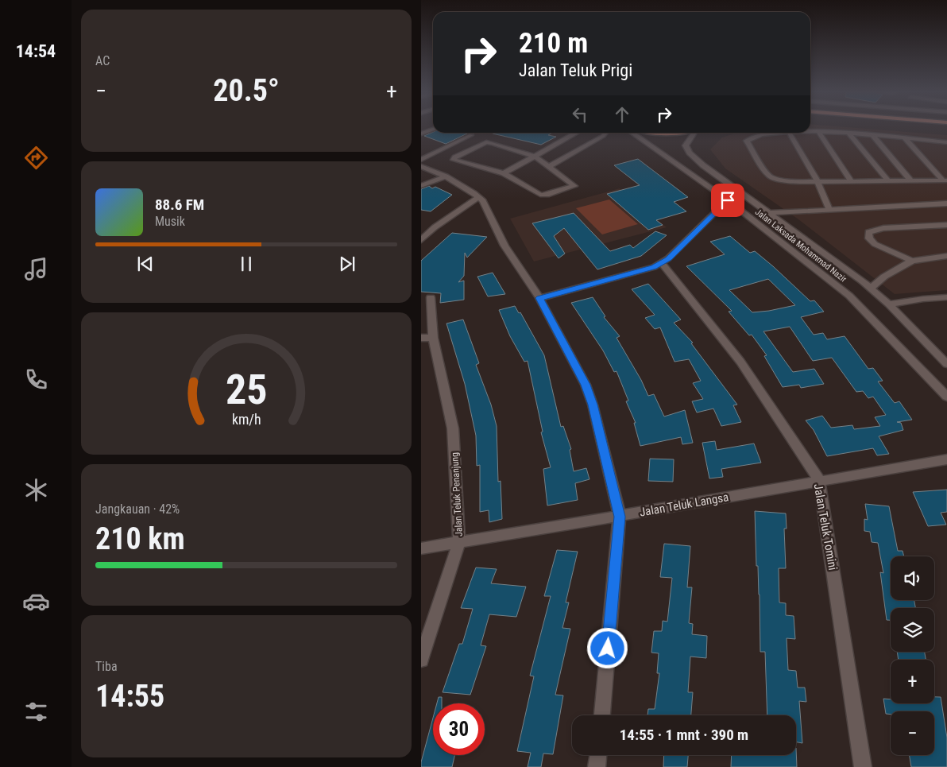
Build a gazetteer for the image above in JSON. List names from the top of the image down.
{
  "streets": {
    "street": [
      "Jalan Laksada Mohammad Nazir",
      "Jalan Teluk Penanjung",
      "Jalan Teluk Langsa",
      "Jalan Teluk Tomini"
    ]
  },
  "crossings": [
    ["Jalan Teluk Penanjung", "Jalan Teluk Langsa"],
    ["Jalan Teluk Langsa", "Jalan Teluk Tomini"]
  ],
  "page": {
    "tabs": "14:54",
    "tile": [
      "AC",
      ["Jangkauan · 42%", "210 km"],
      ["Tiba", "14:55"]
    ],
    "turn": ["210 m", "Jalan Teluk Prigi"],
    "heat": ["−", "20.5°", "+"],
    "song": ["88.6 FM", "Musik"],
    "map_buttons": ["+", "−"],
    "limit": "30",
    "trip": "14:55 · 1 mnt · 390 m",
    "gauge": ["25", "km/h"]
  }
}
